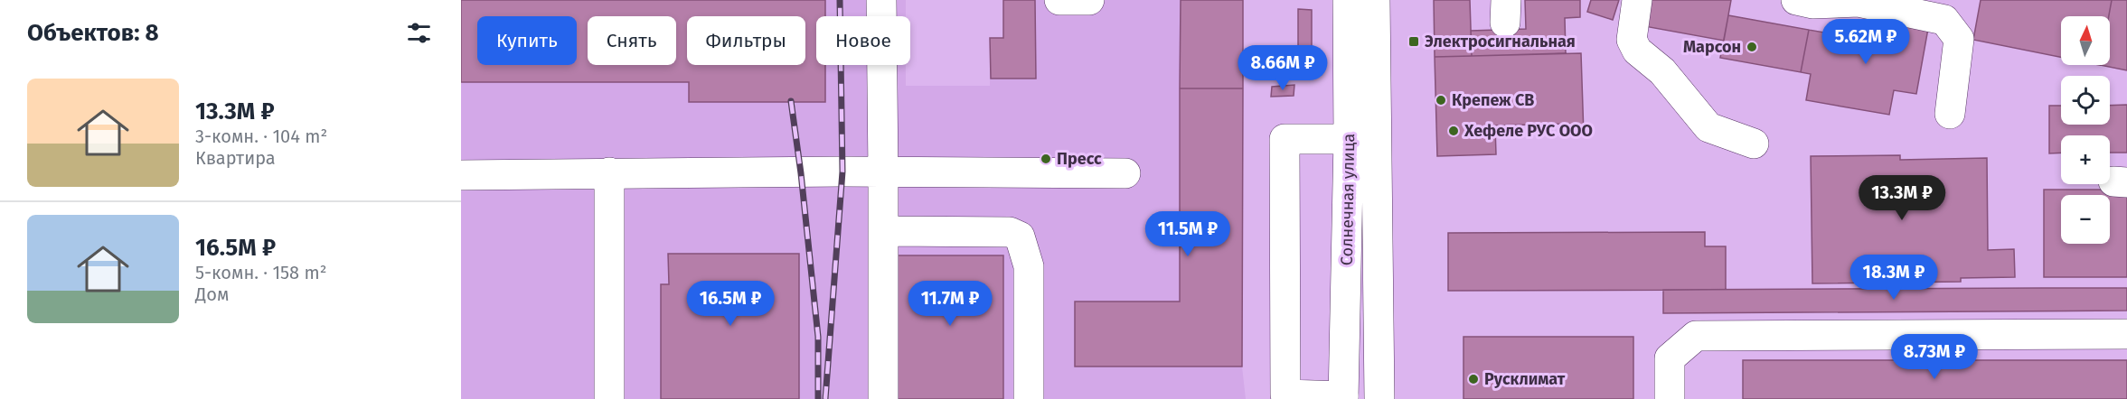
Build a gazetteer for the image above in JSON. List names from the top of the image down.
{
  "streets": {
    "main road": ["Солнечная улица"]
  },
  "places": {
    "transit": ["Электросигнальная"],
    "other": [
      "Марсон",
      "Крепеж СВ",
      "Хефеле РУС ООО",
      "Пресс",
      "Русклимат"
    ]
  },
  "north": "top",
  "page": {
    "heading": "Объектов: 8",
    "map_buttons": ["+", "−"],
    "chip": [
      "Купить",
      "Снять",
      "Фильтры",
      "Новое"
    ],
    "price": [
      "5.62M ₽",
      "8.66M ₽",
      "13.3M ₽",
      "11.5M ₽",
      "18.3M ₽",
      "16.5M ₽",
      "11.7M ₽",
      "8.73M ₽"
    ],
    "list": [
      {
        "name": "13.3M ₽",
        "note": "3-комн. · 104 m² · Квартира"
      },
      {
        "name": "16.5M ₽",
        "note": "5-комн. · 158 m² · Дом"
      }
    ]
  }
}
